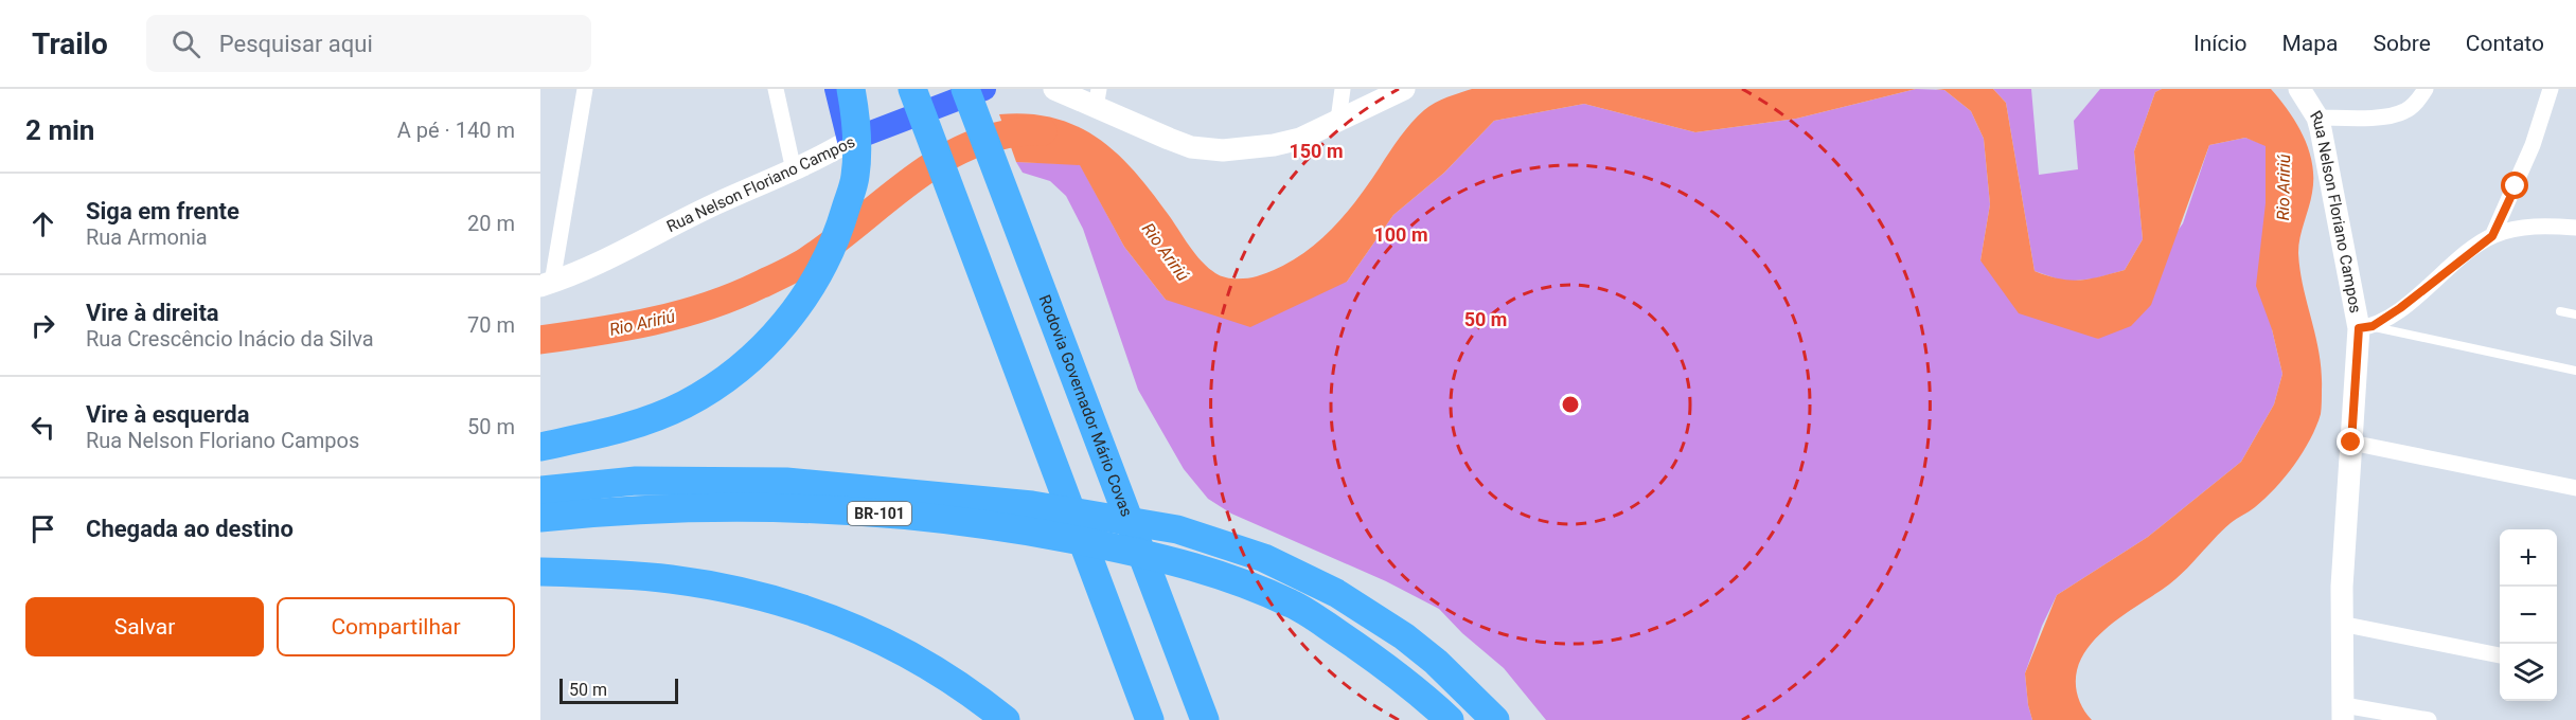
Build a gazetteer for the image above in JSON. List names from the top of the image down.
{
  "streets": {
    "highway": ["Rodovia Governador Mário Covas", "BR-101"],
    "main road": ["Rua Nelson Floriano Campos"]
  },
  "water": ["Rio Aririú"],
  "scale_bar": "50 m",
  "page": {
    "header": "Trailo",
    "search": "Pesquisar aqui",
    "nav": [
      "Início",
      "Mapa",
      "Sobre",
      "Contato"
    ],
    "heading": ["2 min", "A pé · 140 m"],
    "list": [
      ["Siga em frente", "Rua Armonia", "20 m"],
      ["Vire à direita", "Rua Crescêncio Inácio da Silva", "70 m"],
      ["Vire à esquerda", "Rua Nelson Floriano Campos", "50 m"],
      "Chegada ao destino"
    ],
    "map_buttons": ["+", "−"],
    "buttons": ["Salvar", "Compartilhar"],
    "scale": "50 m"
  },
  "rings": ["150 m", "100 m", "50 m"]
}
